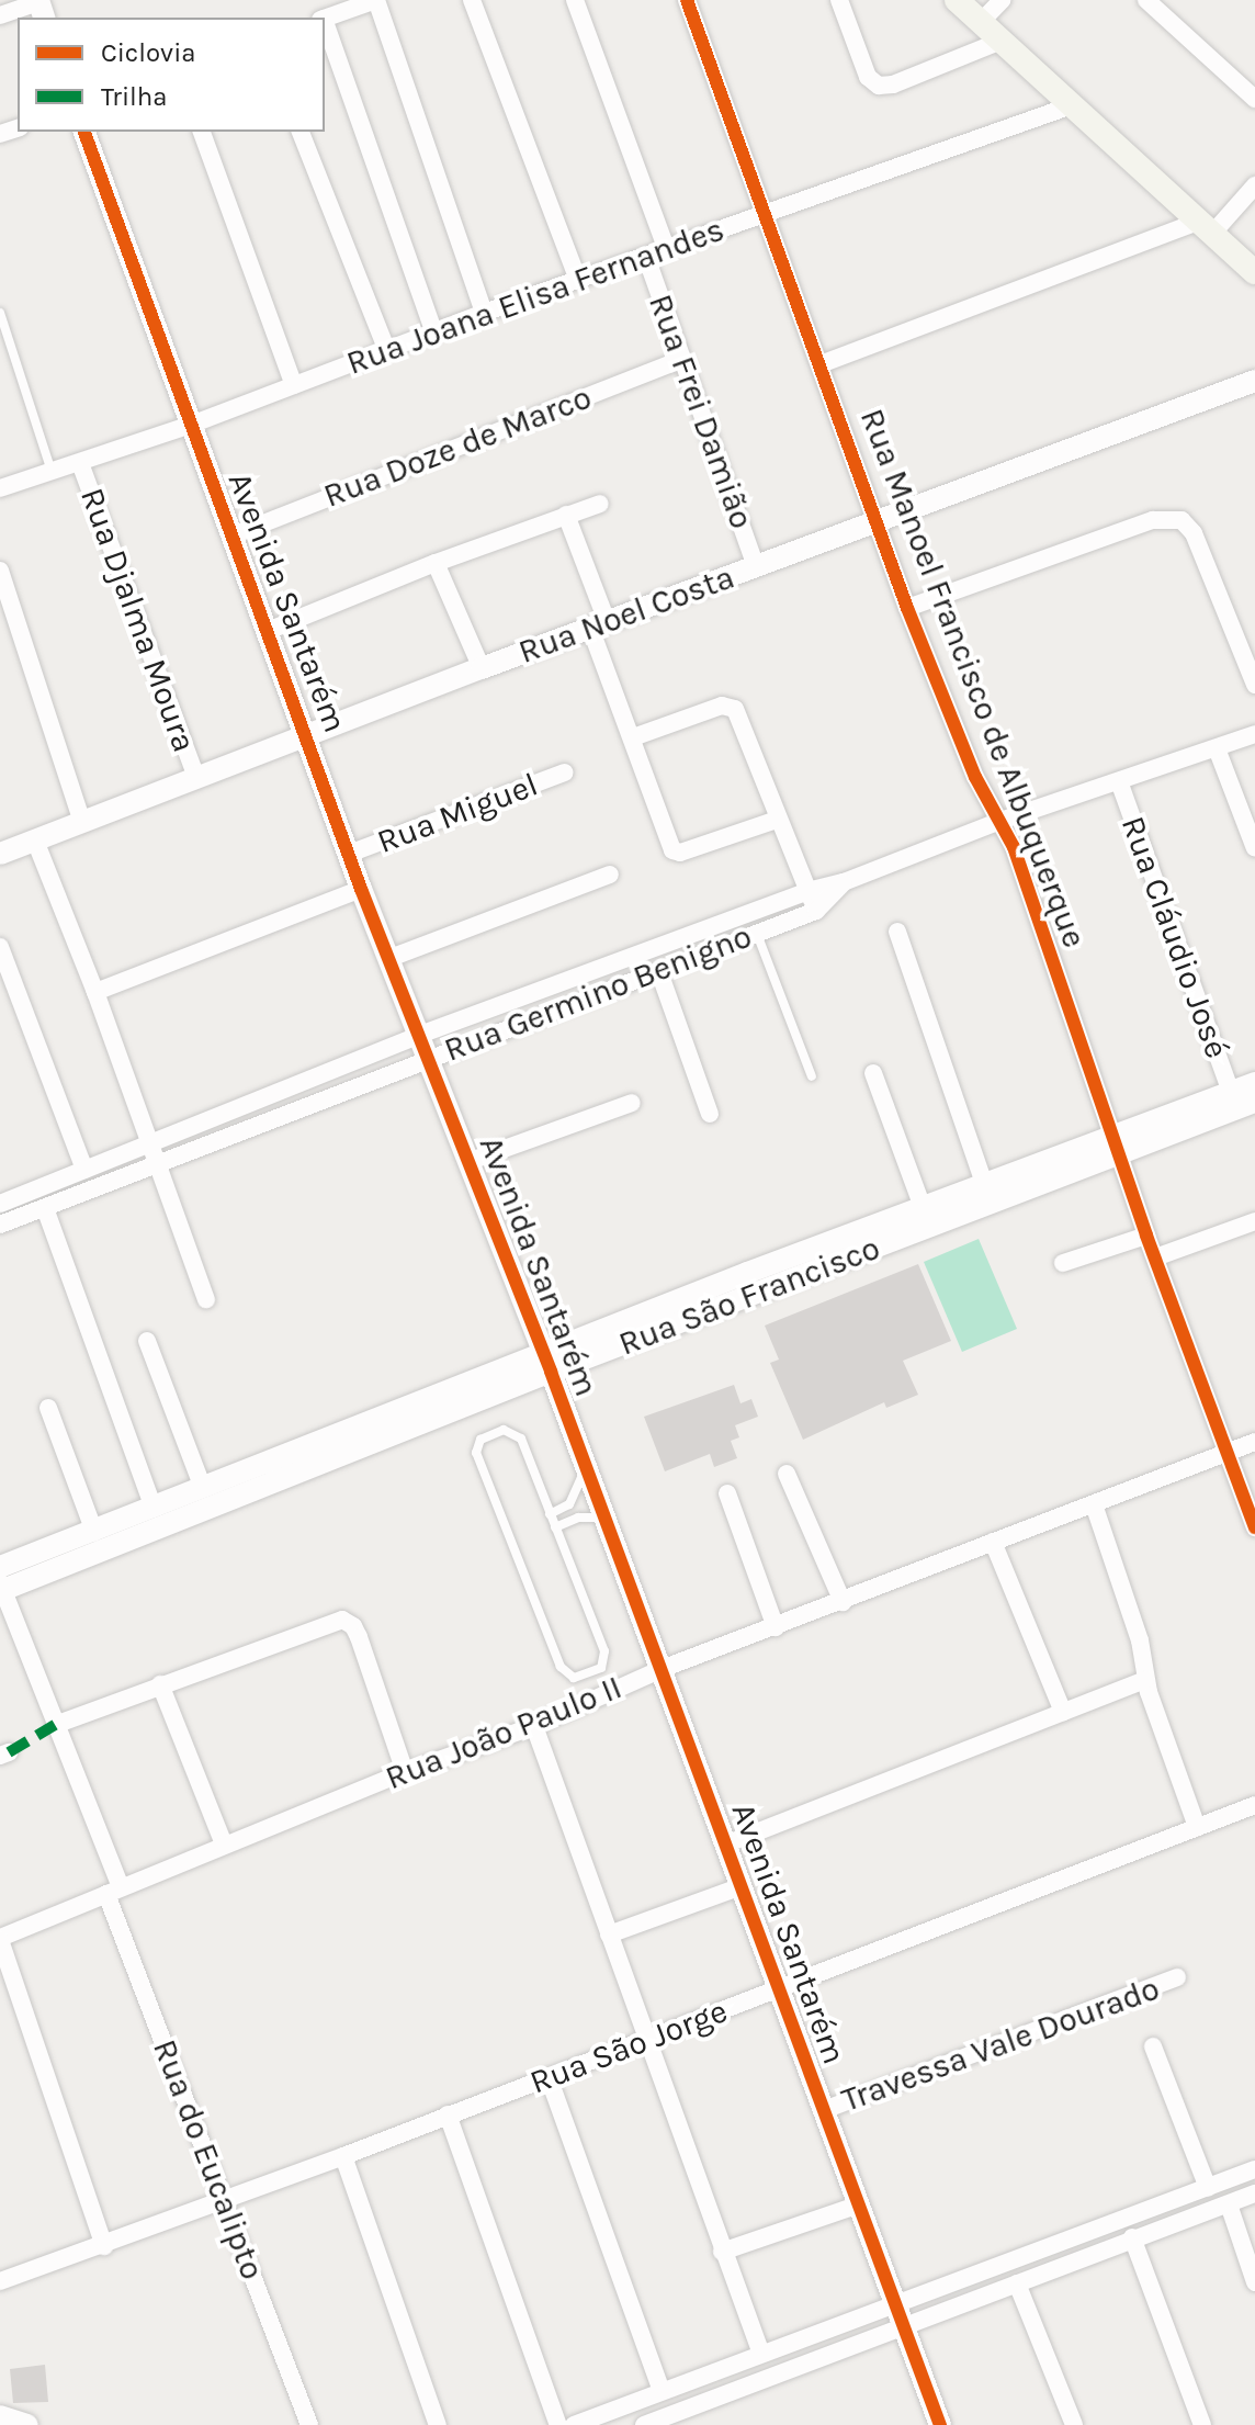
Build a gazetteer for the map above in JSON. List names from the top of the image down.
{
  "streets": {
    "street": [
      "Rua Joana Elisa Fernandes",
      "Rua Frei Damião",
      "Rua Doze de Marco",
      "Avenida Santarém",
      "Rua Noel Costa",
      "Rua Djalma Moura",
      "Rua Manoel Francisco de Albuquerque",
      "Rua Miguel",
      "Rua Cláudio José",
      "Rua Germino Benigno",
      "Rua São Francisco",
      "Rua João Paulo II",
      "Travessa Vale Dourado",
      "Rua São Jorge",
      "Rua do Eucalipto"
    ]
  },
  "crossings": [
    ["Rua Joana Elisa Fernandes", "Rua Frei Damião"],
    ["Rua Joana Elisa Fernandes", "Avenida Santarém"],
    ["Rua Joana Elisa Fernandes", "Rua Djalma Moura"],
    ["Rua Joana Elisa Fernandes", "Rua Manoel Francisco de Albuquerque"],
    ["Rua Frei Damião", "Rua Doze de Marco"],
    ["Rua Frei Damião", "Rua Noel Costa"],
    ["Rua Doze de Marco", "Avenida Santarém"],
    ["Avenida Santarém", "Rua Noel Costa"],
    ["Avenida Santarém", "Rua Miguel"],
    ["Avenida Santarém", "Rua Germino Benigno"],
    ["Avenida Santarém", "Rua São Francisco"],
    ["Avenida Santarém", "Rua João Paulo II"],
    ["Avenida Santarém", "Travessa Vale Dourado"],
    ["Avenida Santarém", "Rua São Jorge"],
    ["Rua Noel Costa", "Rua Djalma Moura"],
    ["Rua Noel Costa", "Rua Manoel Francisco de Albuquerque"],
    ["Rua Manoel Francisco de Albuquerque", "Rua Germino Benigno"],
    ["Rua Manoel Francisco de Albuquerque", "Rua São Francisco"],
    ["Rua Manoel Francisco de Albuquerque", "Rua João Paulo II"],
    ["Rua Cláudio José", "Rua Germino Benigno"],
    ["Rua Cláudio José", "Rua São Francisco"],
    ["Rua São Francisco", "Rua do Eucalipto"],
    ["Rua João Paulo II", "Rua do Eucalipto"],
    ["Rua São Jorge", "Rua do Eucalipto"]
  ],
  "legend": ["Ciclovia", "Trilha"]
}
